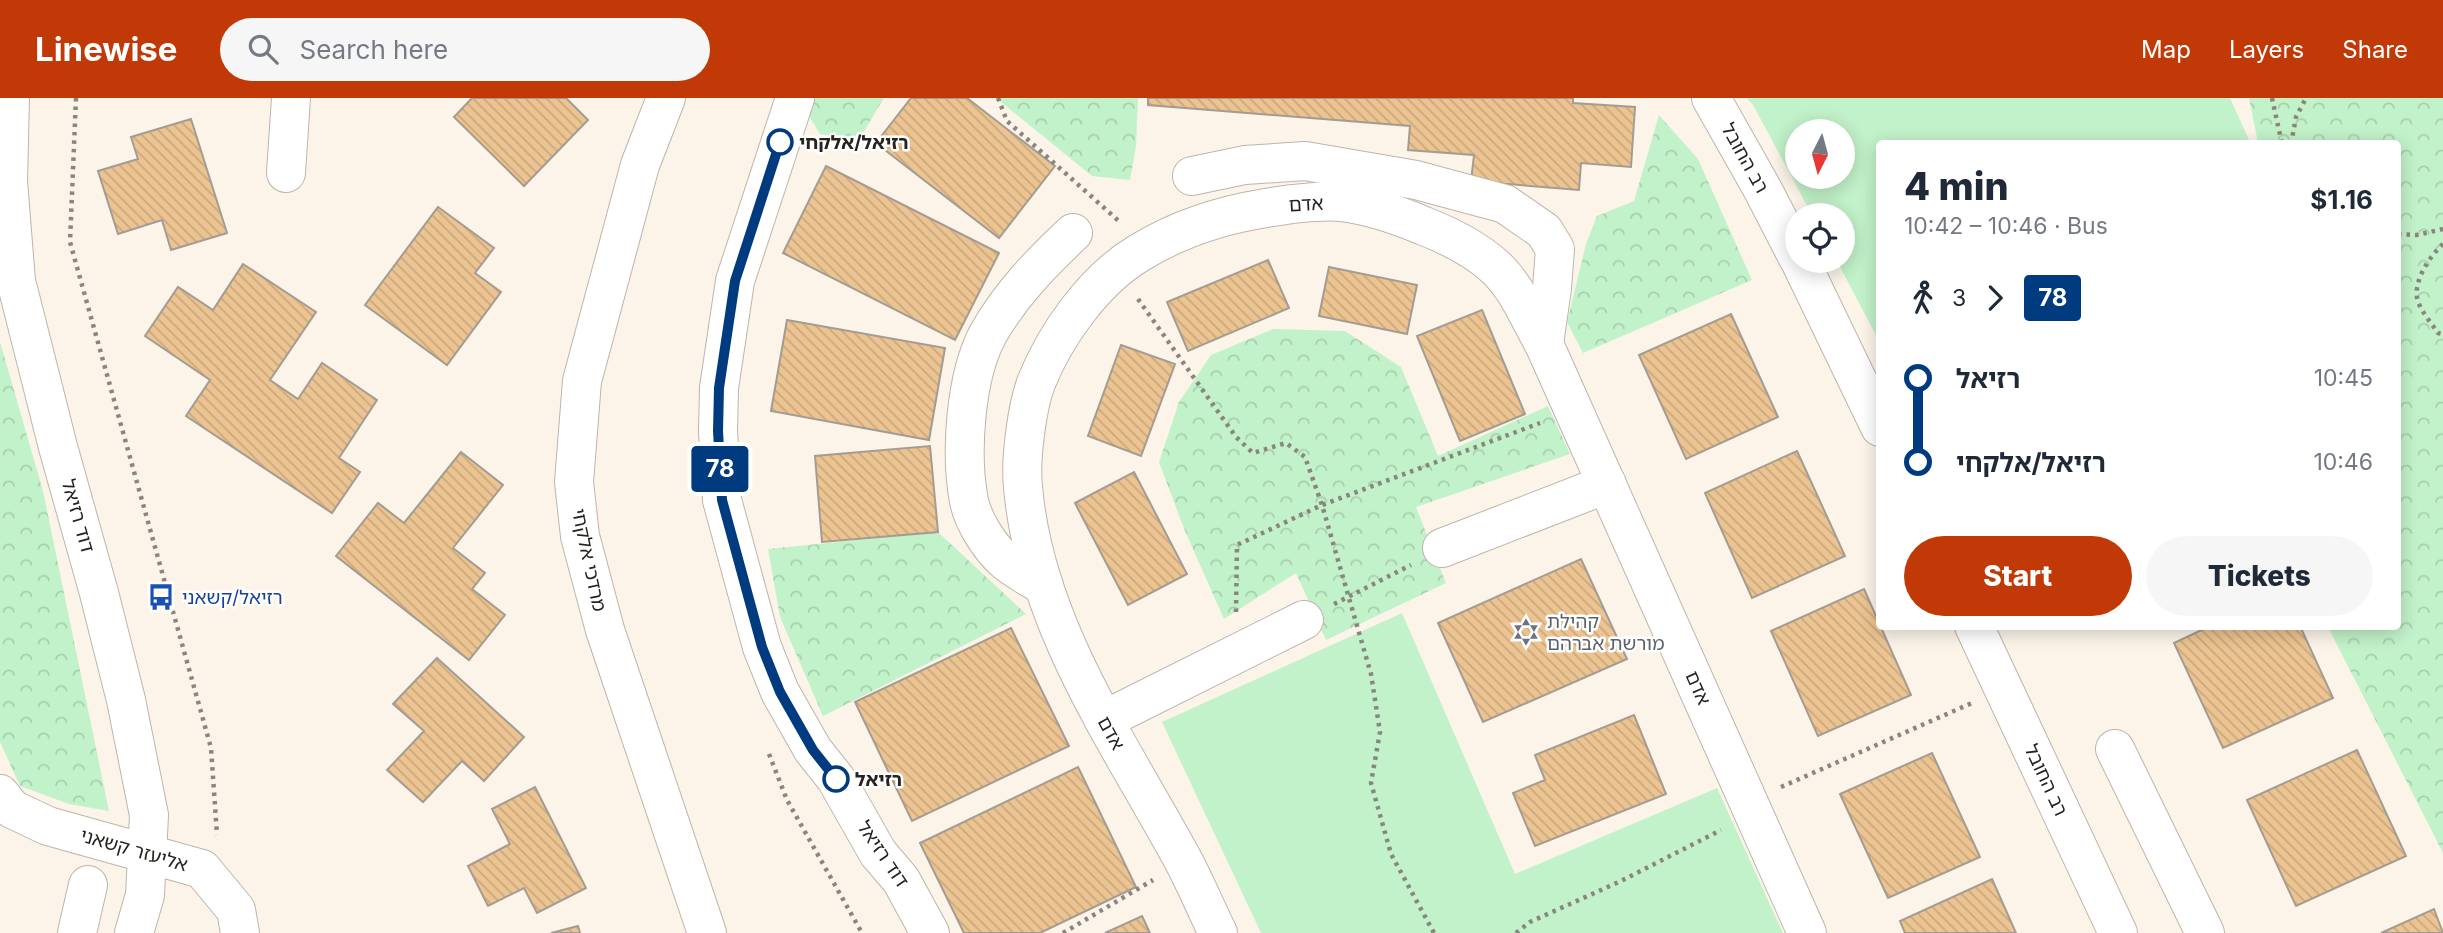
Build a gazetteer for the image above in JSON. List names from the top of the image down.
{
  "streets": {
    "street": [
      "רב החובל",
      "אדם",
      "דוד רזיאל",
      "מרדכי אלקחי",
      "אליעזר קשאני"
    ]
  },
  "crossings": [
    ["דוד רזיאל", "אליעזר קשאני"]
  ],
  "places": {
    "other": ["רזיאל/אלקחי", "רזיאל"],
    "bus stop": ["רזיאל/קשאני"],
    "synagogue": ["קהילת מורשת אברהם"]
  },
  "lines": ["bus line 78"],
  "north": "bottom",
  "page": {
    "header": "Linewise",
    "search": "Search here",
    "nav": ["Map", "Layers", "Share"],
    "on_map": "78",
    "heading": ["4 min", "10:42 – 10:46 · Bus", "$1.16"],
    "legs": ["3", "78"],
    "list": [
      {
        "name": "רזיאל",
        "value": "10:45"
      },
      {
        "name": "רזיאל/אלקחי",
        "value": "10:46"
      }
    ],
    "buttons": ["Start", "Tickets"]
  }
}
